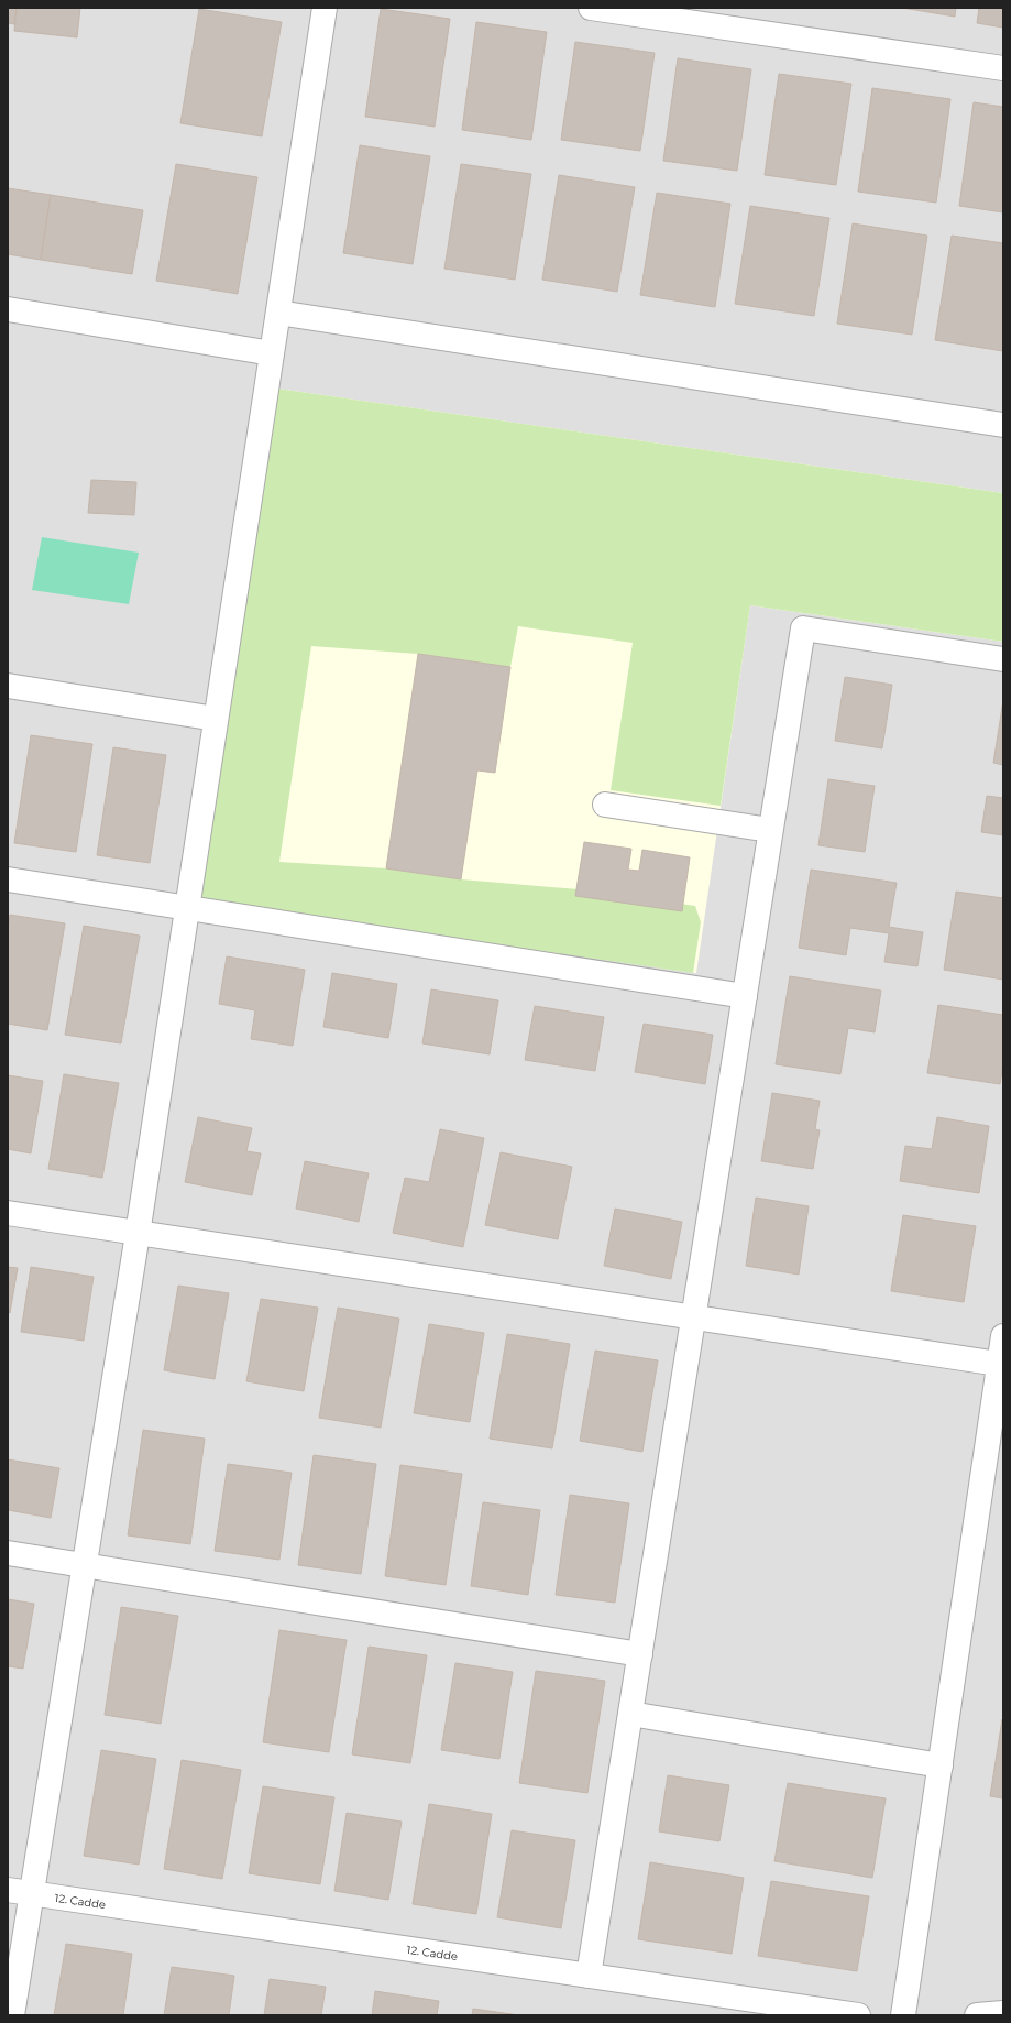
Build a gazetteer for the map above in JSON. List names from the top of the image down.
{
  "streets": {
    "street": ["12. Cadde"]
  }
}
